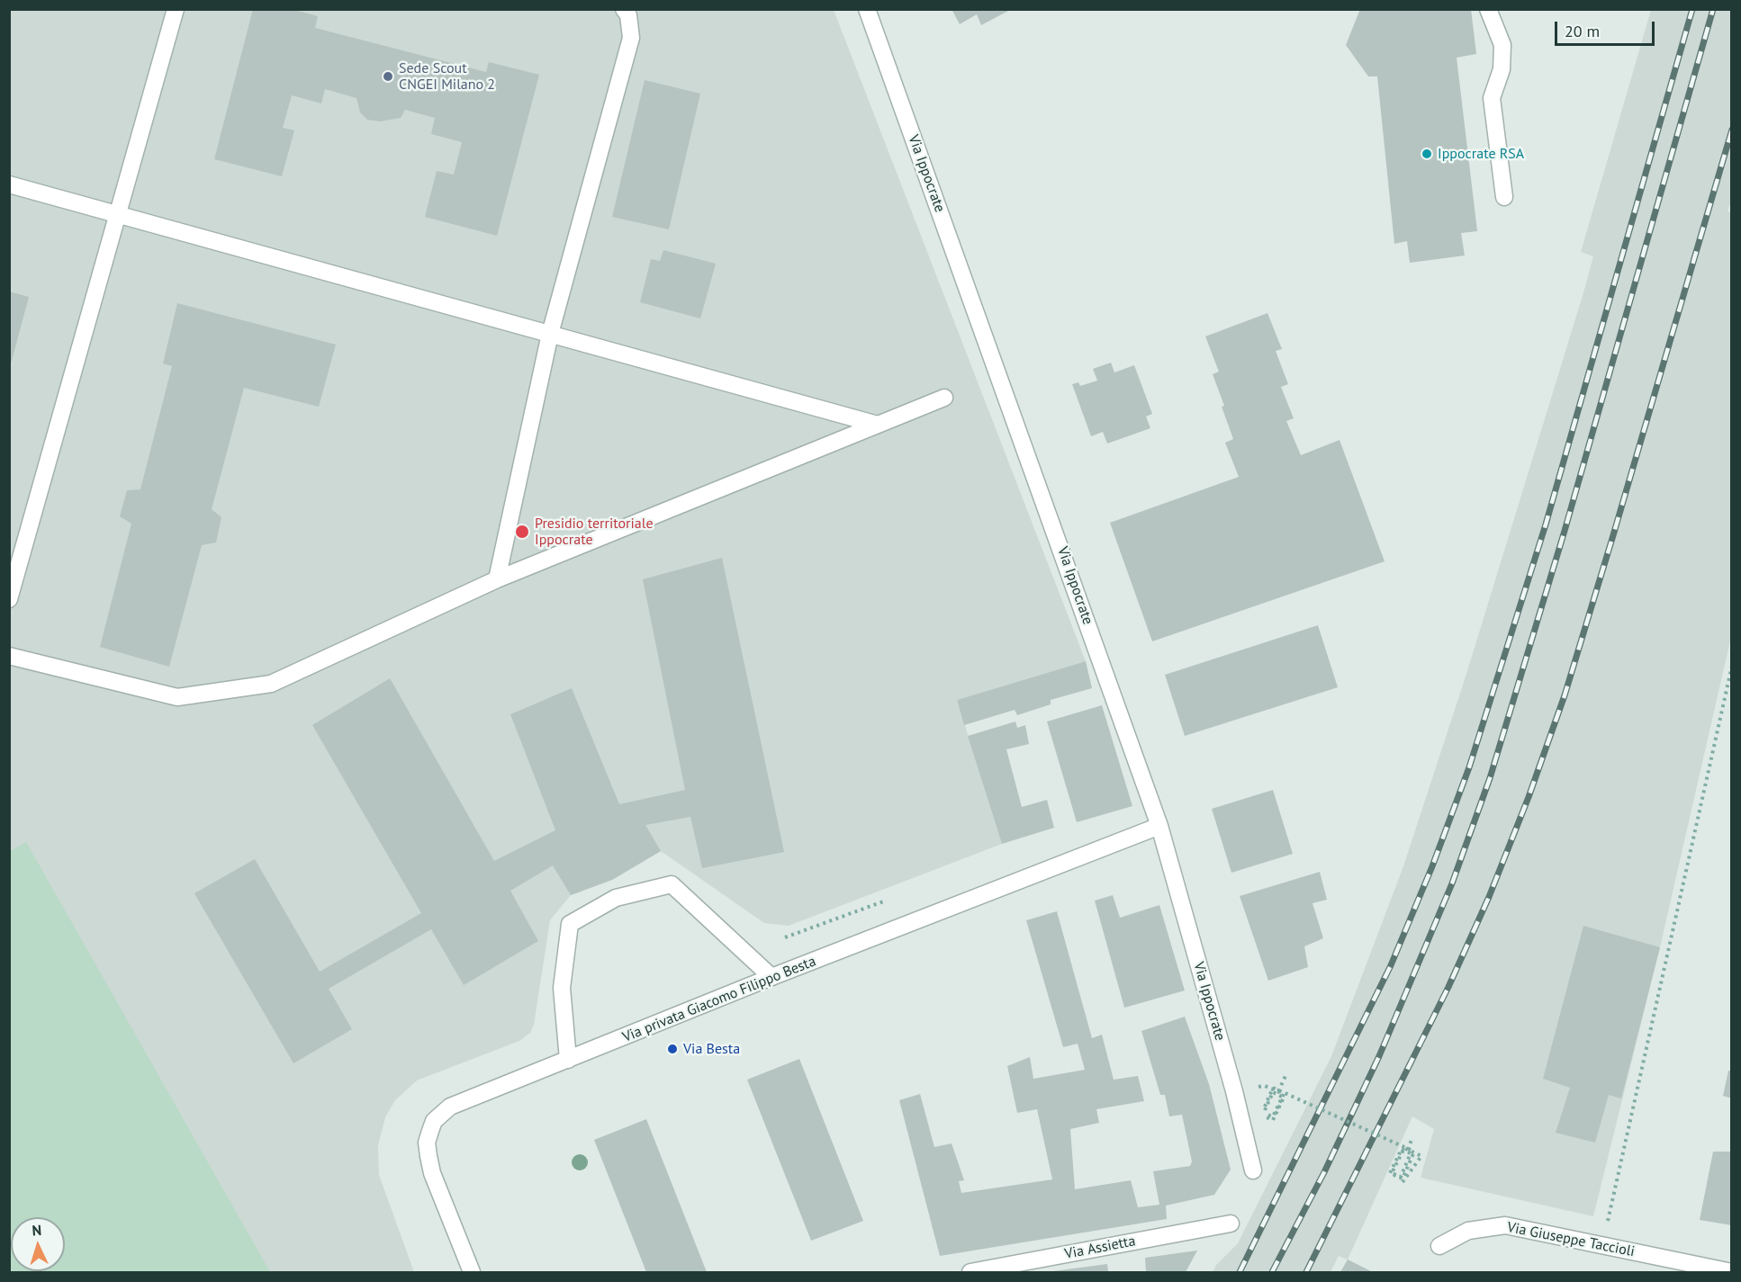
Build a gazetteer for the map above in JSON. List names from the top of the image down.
{
  "streets": {
    "street": [
      "Via Ippocrate",
      "Via privata Giacomo Filippo Besta",
      "Via Giuseppe Taccioli",
      "Via Assietta"
    ]
  },
  "crossings": [
    ["Via Ippocrate", "Via privata Giacomo Filippo Besta"]
  ],
  "places": [
    "Sede Scout CNGEI Milano 2",
    "Ippocrate RSA",
    "Presidio territoriale Ippocrate",
    "Via Besta"
  ],
  "scale_bar": "20 m",
  "north": "top"
}
